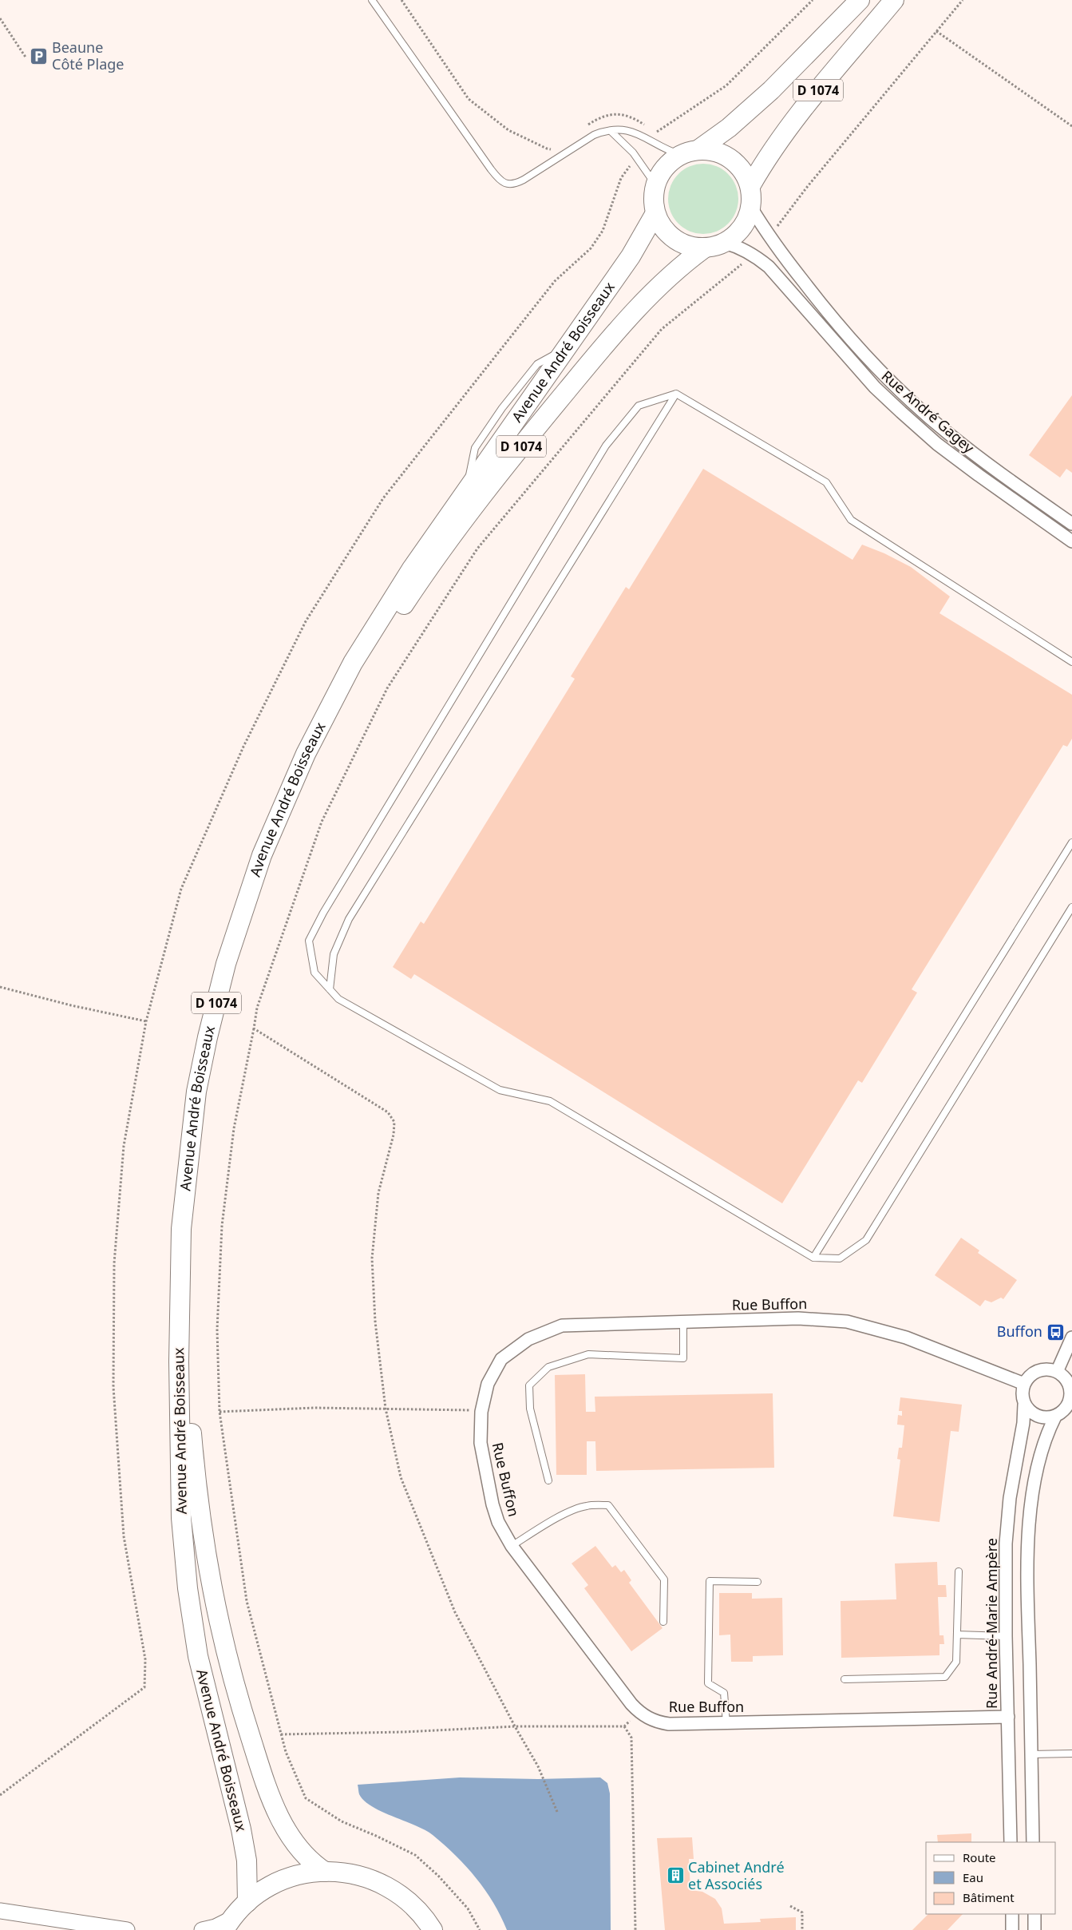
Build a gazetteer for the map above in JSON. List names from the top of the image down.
{
  "streets": {
    "main road": ["D 1074", "Avenue André Boisseaux"],
    "street": ["Rue André Gagey", "Rue Buffon", "Rue André-Marie Ampère"]
  },
  "crossings": [
    ["D 1074", "Avenue André Boisseaux"],
    ["D 1074", "Rue André Gagey"],
    ["Avenue André Boisseaux", "Rue André Gagey"],
    ["Rue Buffon", "Rue André-Marie Ampère"]
  ],
  "places": {
    "parking": ["Beaune Côté Plage"],
    "bus stop": ["Buffon"],
    "building": ["Cabinet André et Associés"]
  },
  "legend": ["Route", "Eau", "Bâtiment"]
}
